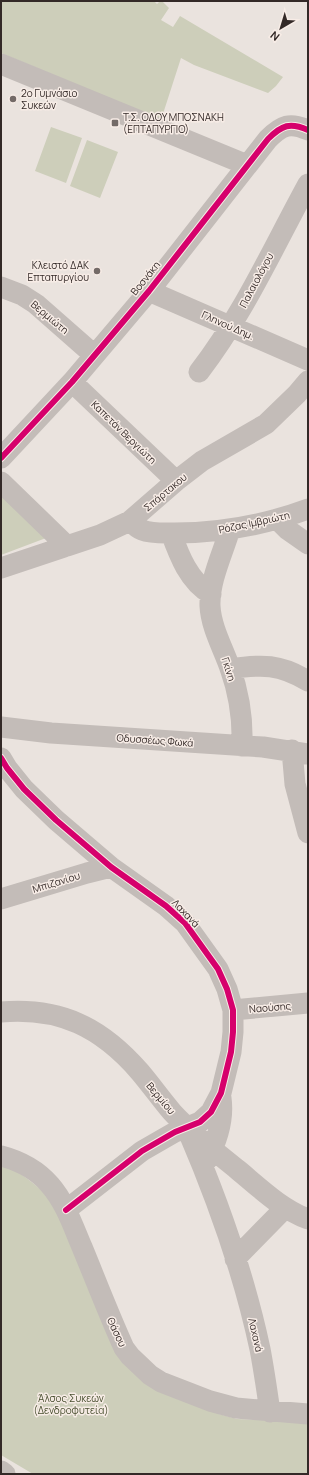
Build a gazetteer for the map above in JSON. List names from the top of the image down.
{
  "streets": {
    "street": [
      "Βοσνάκη",
      "Παλαιολόγου",
      "Βερμιώτη",
      "Γληνού Δημ.",
      "Καπετάν Βεργιώτη",
      "Σπάρτακου",
      "Ρόζας Ιμβριώτη",
      "Γκίνη",
      "Οδυσσέως Φωκά",
      "Μπιζανίου",
      "Λαχανά",
      "Ναούσης",
      "Βερμίου",
      "Θάσου"
    ]
  },
  "crossings": [
    ["Βοσνάκη", "Βερμιώτη"],
    ["Βοσνάκη", "Γληνού Δημ."],
    ["Βοσνάκη", "Καπετάν Βεργιώτη"],
    ["Παλαιολόγου", "Γληνού Δημ."],
    ["Καπετάν Βεργιώτη", "Σπάρτακου"],
    ["Σπάρτακου", "Ρόζας Ιμβριώτη"],
    ["Ρόζας Ιμβριώτη", "Γκίνη"],
    ["Γκίνη", "Οδυσσέως Φωκά"],
    ["Μπιζανίου", "Λαχανά"],
    ["Λαχανά", "Ναούσης"],
    ["Λαχανά", "Βερμίου"],
    ["Λαχανά", "Θάσου"]
  ],
  "parks": ["Άλσος Συκεών (Δενδροφυτεία)"],
  "places": {
    "other": ["2ο Γυμνάσιο Συκεών", "Κλειστό ΔΑΚ Επταπυργίου"],
    "transit": ["Τ.Σ. ΟΔΟΥ ΜΠΟΣΝΑΚΗ (ΕΠΤΑΠΥΡΓΙΟ)"]
  },
  "north": "bottom left"
}
